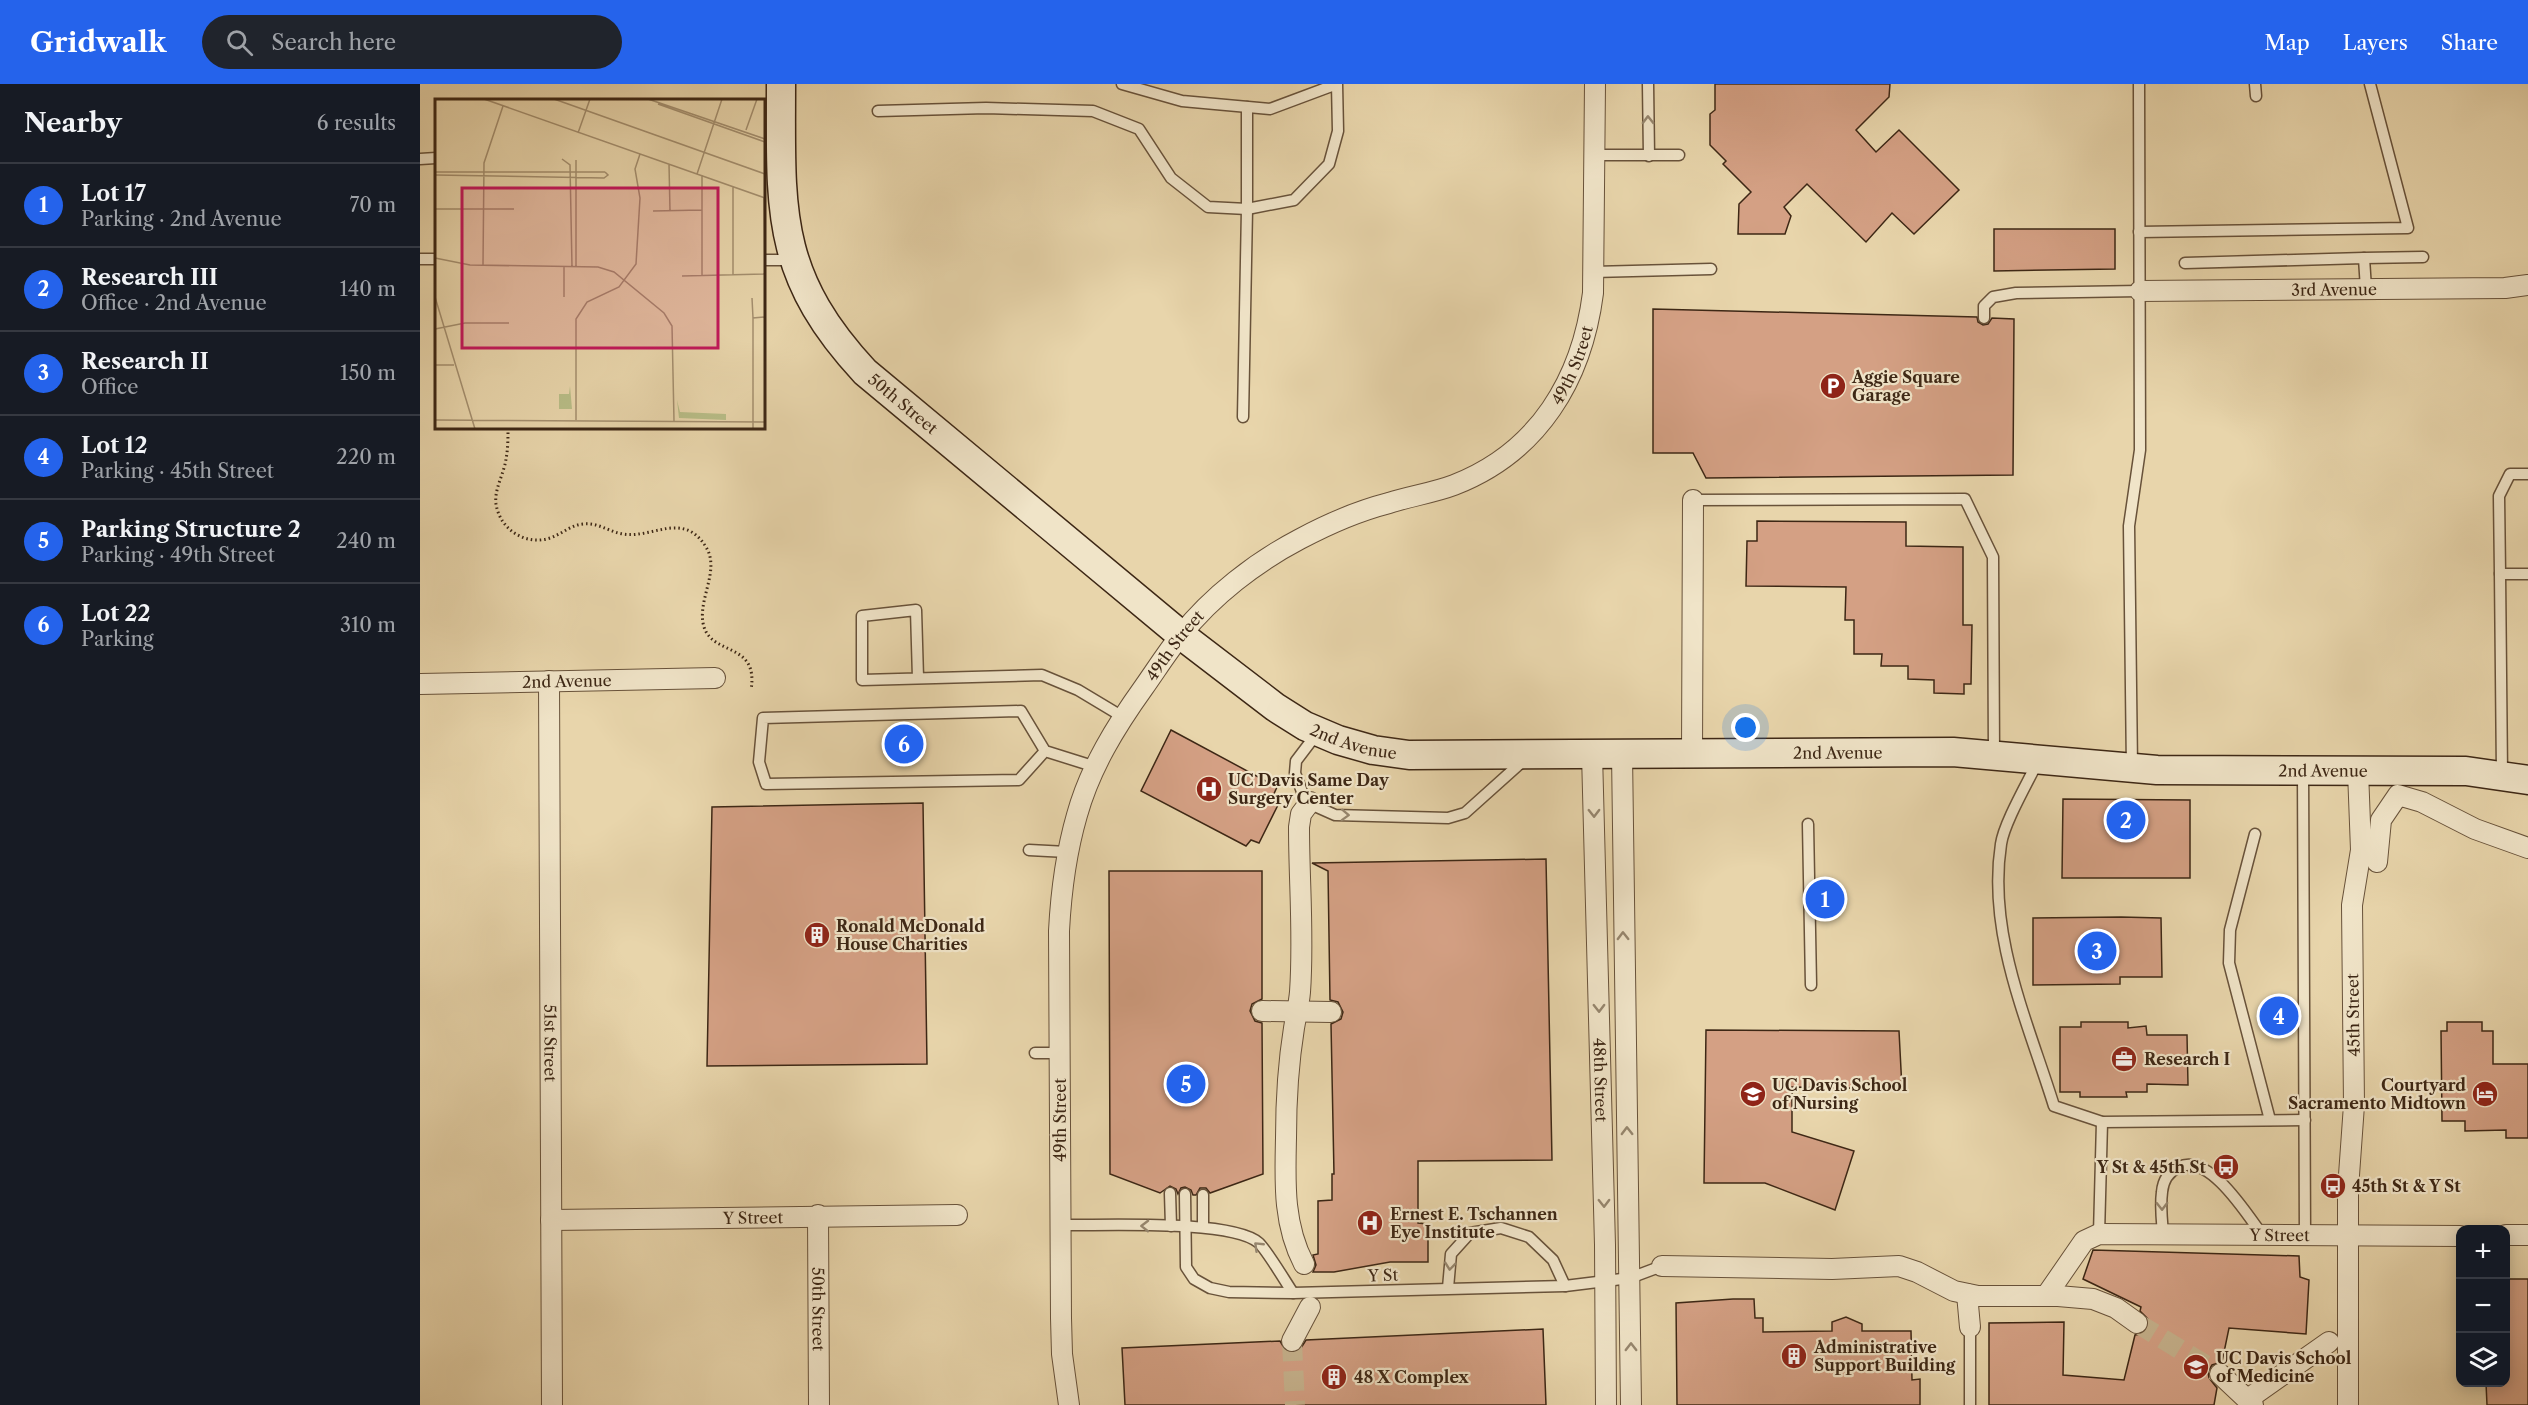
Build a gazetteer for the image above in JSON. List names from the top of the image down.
{
  "streets": {
    "street": [
      "3rd Avenue",
      "49th Street",
      "50th Street",
      "2nd Avenue",
      "45th Street",
      "51st Street",
      "48th Street",
      "Y Street"
    ],
    "lane": ["Y St"]
  },
  "crossings": [
    ["49th Street", "50th Street"],
    ["49th Street", "2nd Avenue"],
    ["50th Street", "2nd Avenue"],
    ["50th Street", "Y Street"],
    ["2nd Avenue", "45th Street"],
    ["2nd Avenue", "51st Street"],
    ["2nd Avenue", "48th Street"],
    ["45th Street", "Y Street"],
    ["51st Street", "Y Street"],
    ["48th Street", "Y St"]
  ],
  "places": {
    "parking": ["Aggie Square Garage"],
    "hospital": ["UC Davis Same Day Surgery Center", "Ernest E. Tschannen Eye Institute"],
    "building": ["Ronald McDonald House Charities", "Administrative Support Building", "48 X Complex"],
    "office": ["Research I"],
    "school or university": ["UC Davis School of Nursing", "UC Davis School of Medicine"],
    "hotel": ["Courtyard Sacramento Midtown"],
    "bus stop": ["Y St & 45th St", "45th St & Y St"]
  },
  "page": {
    "header": "Gridwalk",
    "search": "Search here",
    "nav": ["Map", "Layers", "Share"],
    "heading": ["Nearby", "6 results"],
    "list": [
      {
        "mark": "1",
        "name": "Lot 17",
        "note": "Parking · 2nd Avenue",
        "value": "70 m"
      },
      {
        "mark": "2",
        "name": "Research III",
        "note": "Office · 2nd Avenue",
        "value": "140 m"
      },
      {
        "mark": "3",
        "name": "Research II",
        "note": "Office",
        "value": "150 m"
      },
      {
        "mark": "4",
        "name": "Lot 12",
        "note": "Parking · 45th Street",
        "value": "220 m"
      },
      {
        "mark": "5",
        "name": "Parking Structure 2",
        "note": "Parking · 49th Street",
        "value": "240 m"
      },
      {
        "mark": "6",
        "name": "Lot 22",
        "note": "Parking",
        "value": "310 m"
      }
    ],
    "pins": [
      "6",
      "2",
      "1",
      "3",
      "4",
      "5"
    ],
    "map_buttons": ["+", "−"]
  }
}
